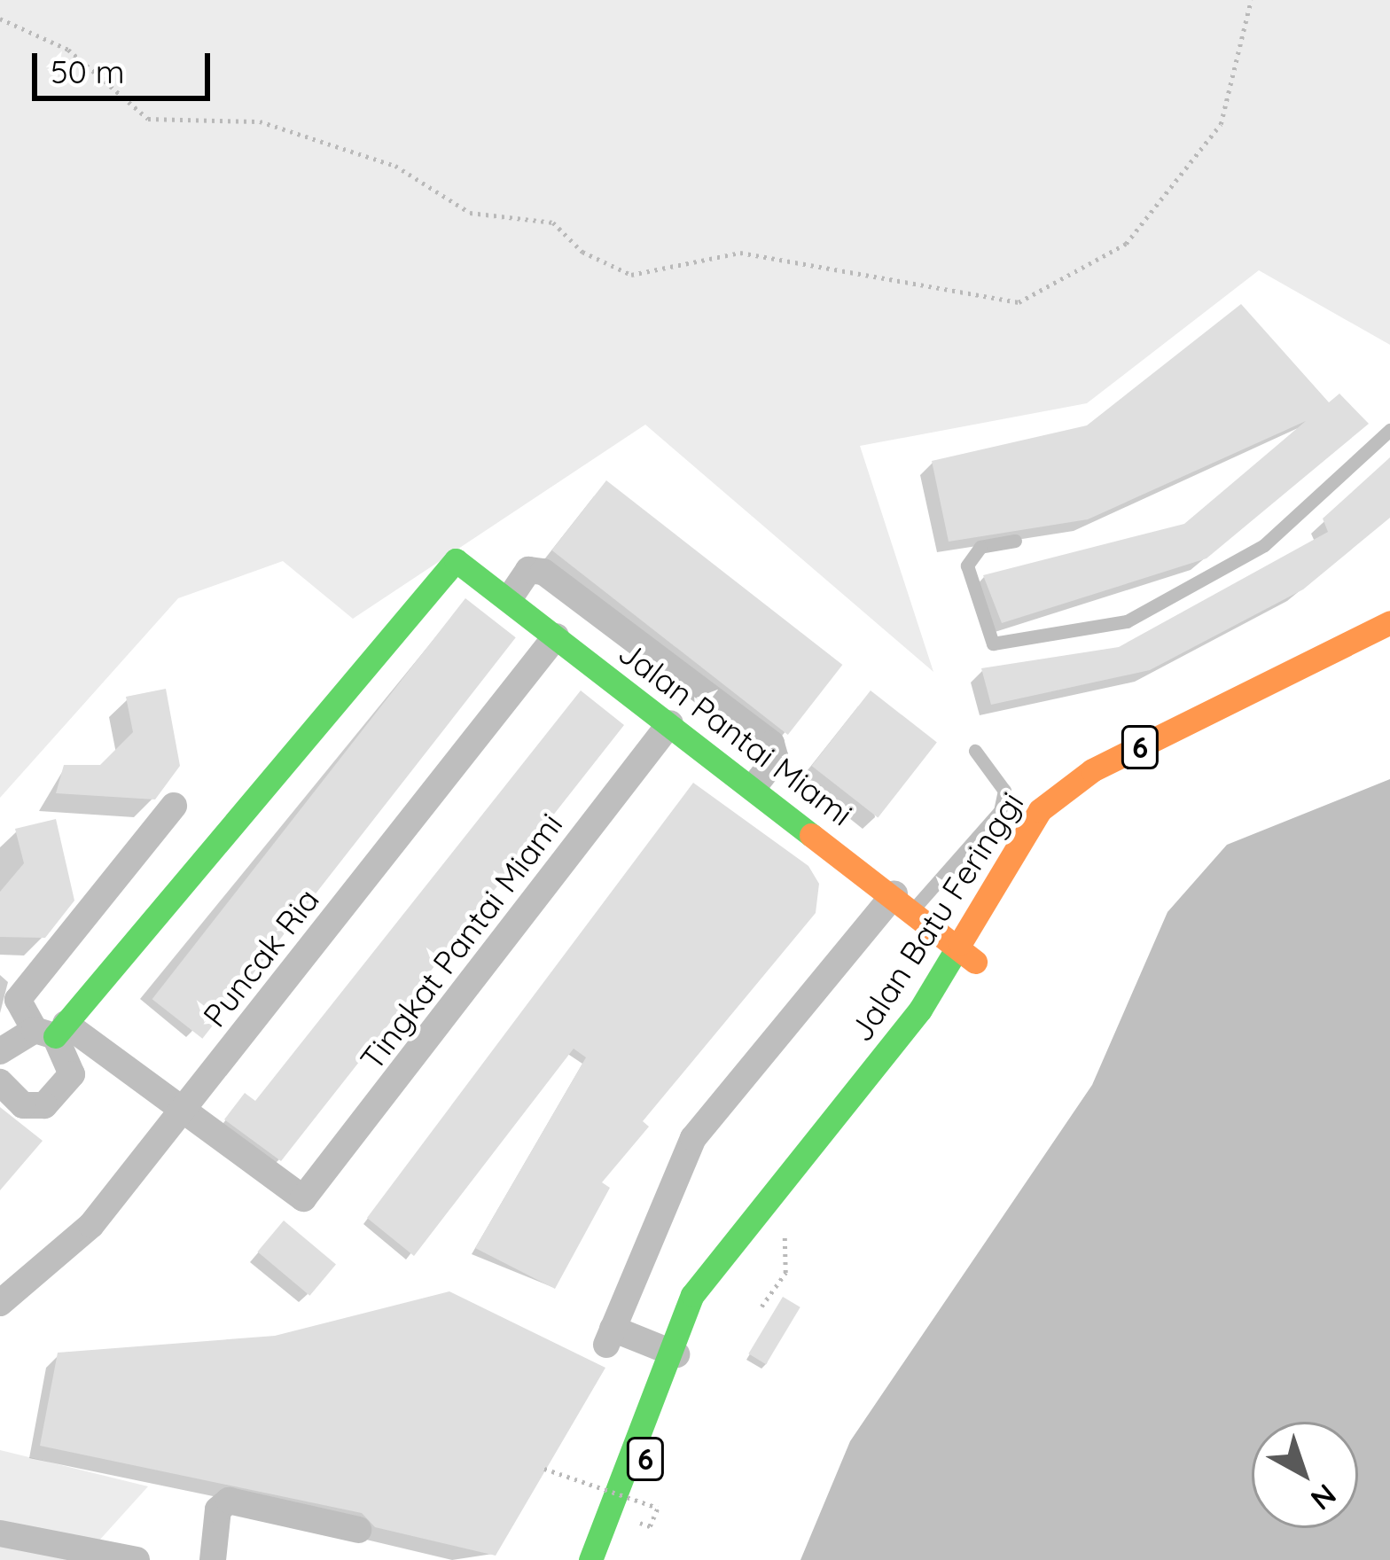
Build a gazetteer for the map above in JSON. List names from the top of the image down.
{
  "streets": {
    "main road": ["Jalan Pantai Miami", "6", "Jalan Batu Feringgi"],
    "street": ["Tingkat Pantai Miami", "Puncak Ria"]
  },
  "crossings": [
    ["Jalan Pantai Miami", "Jalan Batu Feringgi"],
    ["Jalan Pantai Miami", "Tingkat Pantai Miami"],
    ["Jalan Pantai Miami", "Puncak Ria"],
    ["Tingkat Pantai Miami", "Puncak Ria"]
  ],
  "scale_bar": "50 m",
  "north": "bottom right"
}
